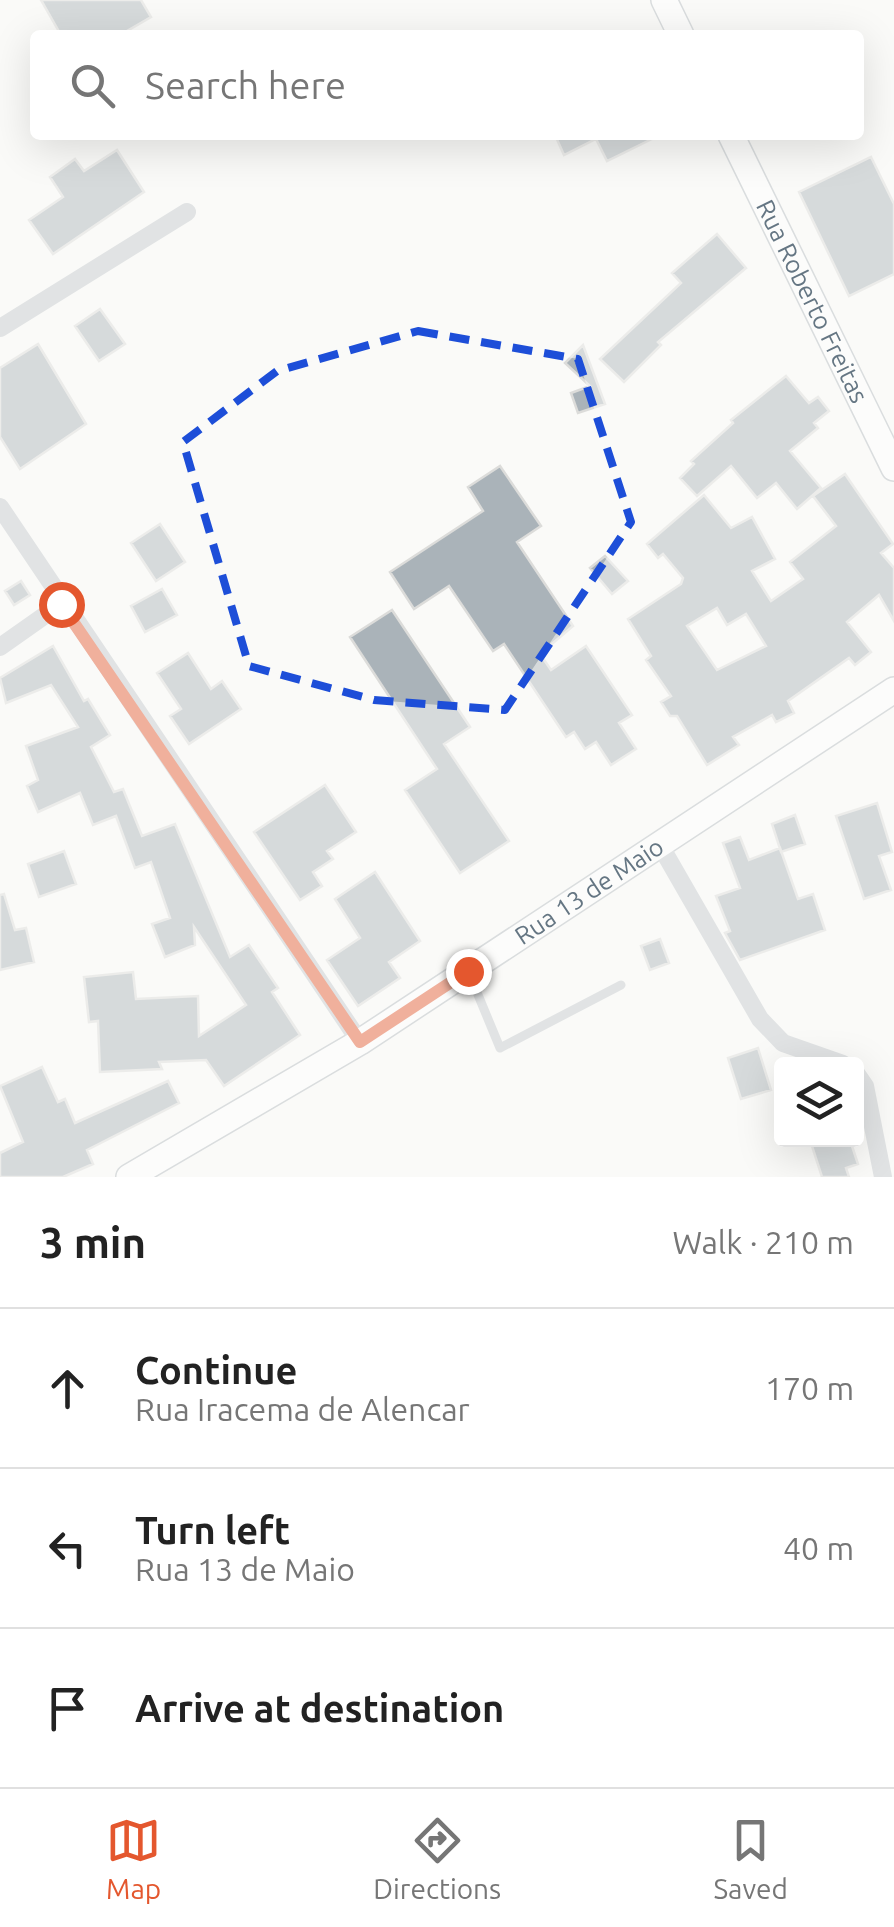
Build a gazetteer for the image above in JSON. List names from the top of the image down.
{
  "streets": {
    "main road": ["Rua Roberto Freitas", "Rua 13 de Maio"]
  },
  "page": {
    "search": "Search here",
    "heading": ["3 min", "Walk · 210 m"],
    "list": [
      ["Continue", "Rua Iracema de Alencar", "170 m"],
      ["Turn left", "Rua 13 de Maio", "40 m"],
      "Arrive at destination"
    ],
    "nav": ["Map", "Directions", "Saved"]
  }
}
